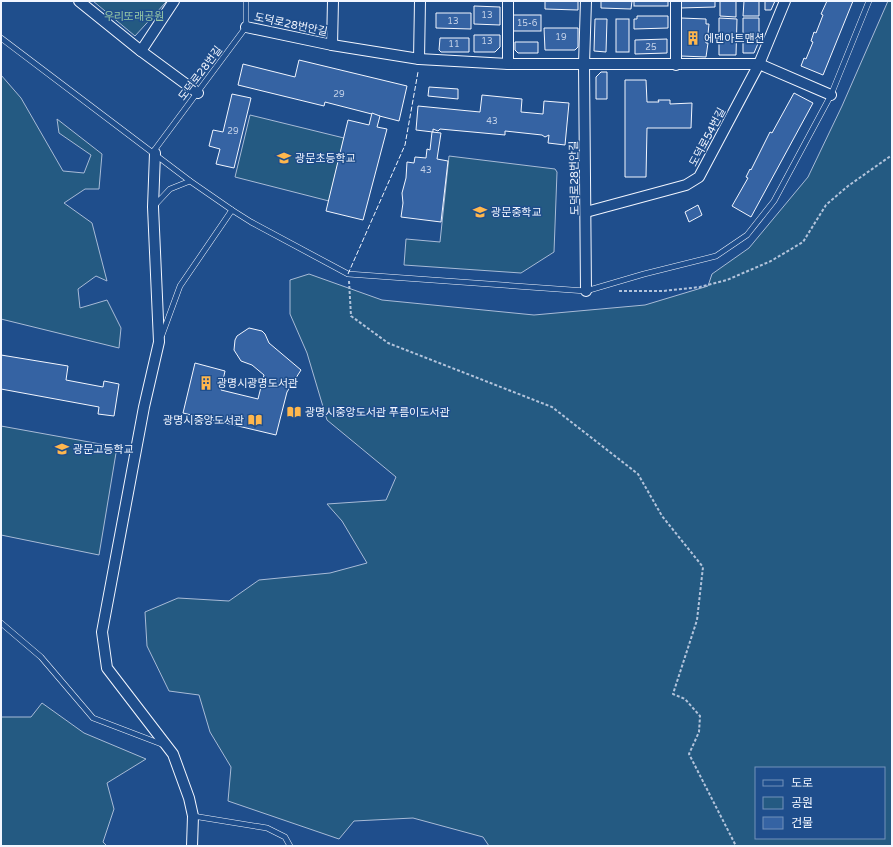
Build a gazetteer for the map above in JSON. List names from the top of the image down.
{
  "streets": {
    "street": ["도덕로28번안길", "도덕로54번길"],
    "lane": ["도덕로28번길"]
  },
  "crossings": [
    ["도덕로28번안길", "도덕로28번길"],
    ["도덕로28번안길", "도덕로54번길"]
  ],
  "parks": ["우리또래공원"],
  "places": {
    "building": ["에덴아트맨션", "광명시광명도서관"],
    "school or university": ["광문초등학교", "광문중학교", "광문고등학교"],
    "library": ["광명시중앙도서관 푸름이도서관", "광명시중앙도서관"]
  },
  "house_numbers": [
    "13",
    "13",
    "15-6",
    "19",
    "13",
    "11",
    "25",
    "29",
    "43",
    "29",
    "43"
  ],
  "legend": ["도로", "공원", "건물"]
}
